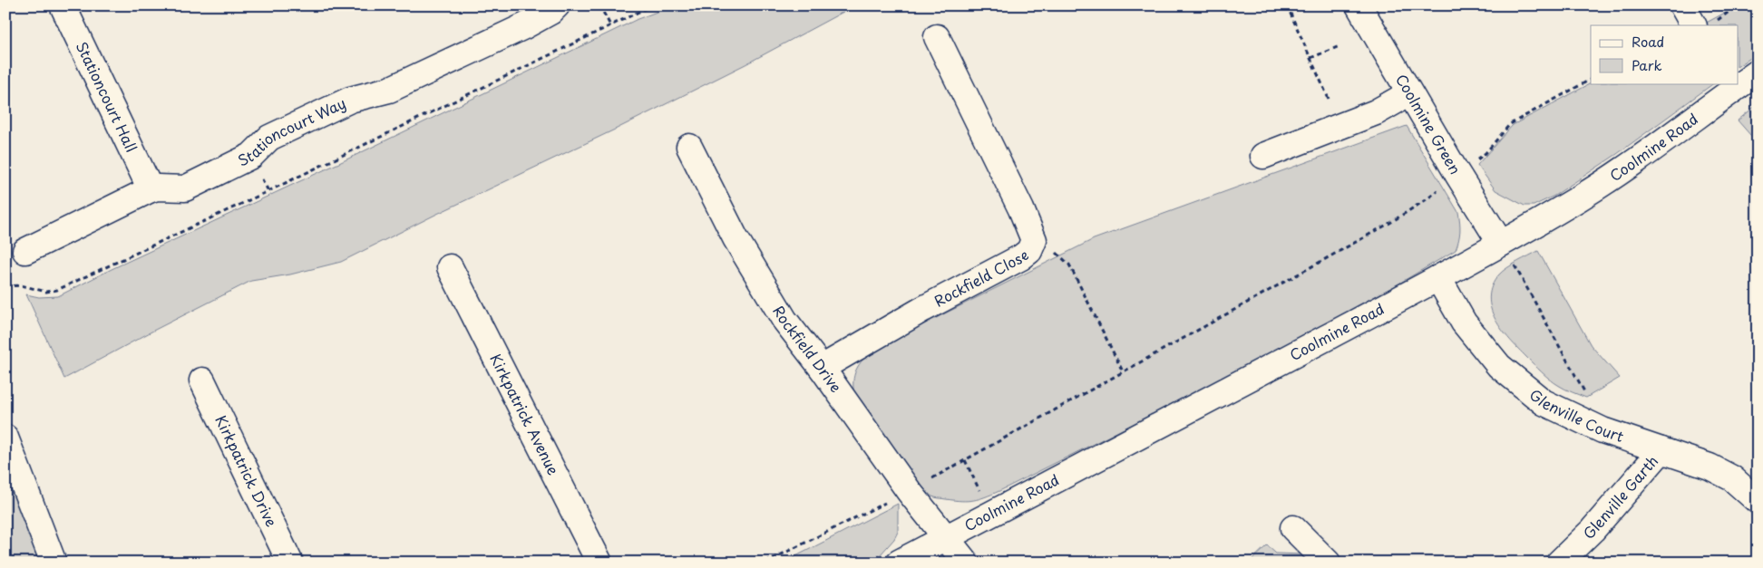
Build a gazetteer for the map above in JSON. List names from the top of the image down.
{
  "streets": {
    "street": [
      "Stationcourt Hall",
      "Coolmine Green",
      "Stationcourt Way",
      "Coolmine Road",
      "Rockfield Close",
      "Rockfield Drive",
      "Kirkpatrick Avenue",
      "Glenville Court",
      "Kirkpatrick Drive",
      "Glenville Garth"
    ]
  },
  "crossings": [
    ["Stationcourt Hall", "Stationcourt Way"],
    ["Coolmine Green", "Coolmine Road"],
    ["Coolmine Road", "Rockfield Drive"],
    ["Coolmine Road", "Glenville Court"],
    ["Rockfield Close", "Rockfield Drive"],
    ["Glenville Court", "Glenville Garth"]
  ],
  "legend": ["Road", "Park"]
}
